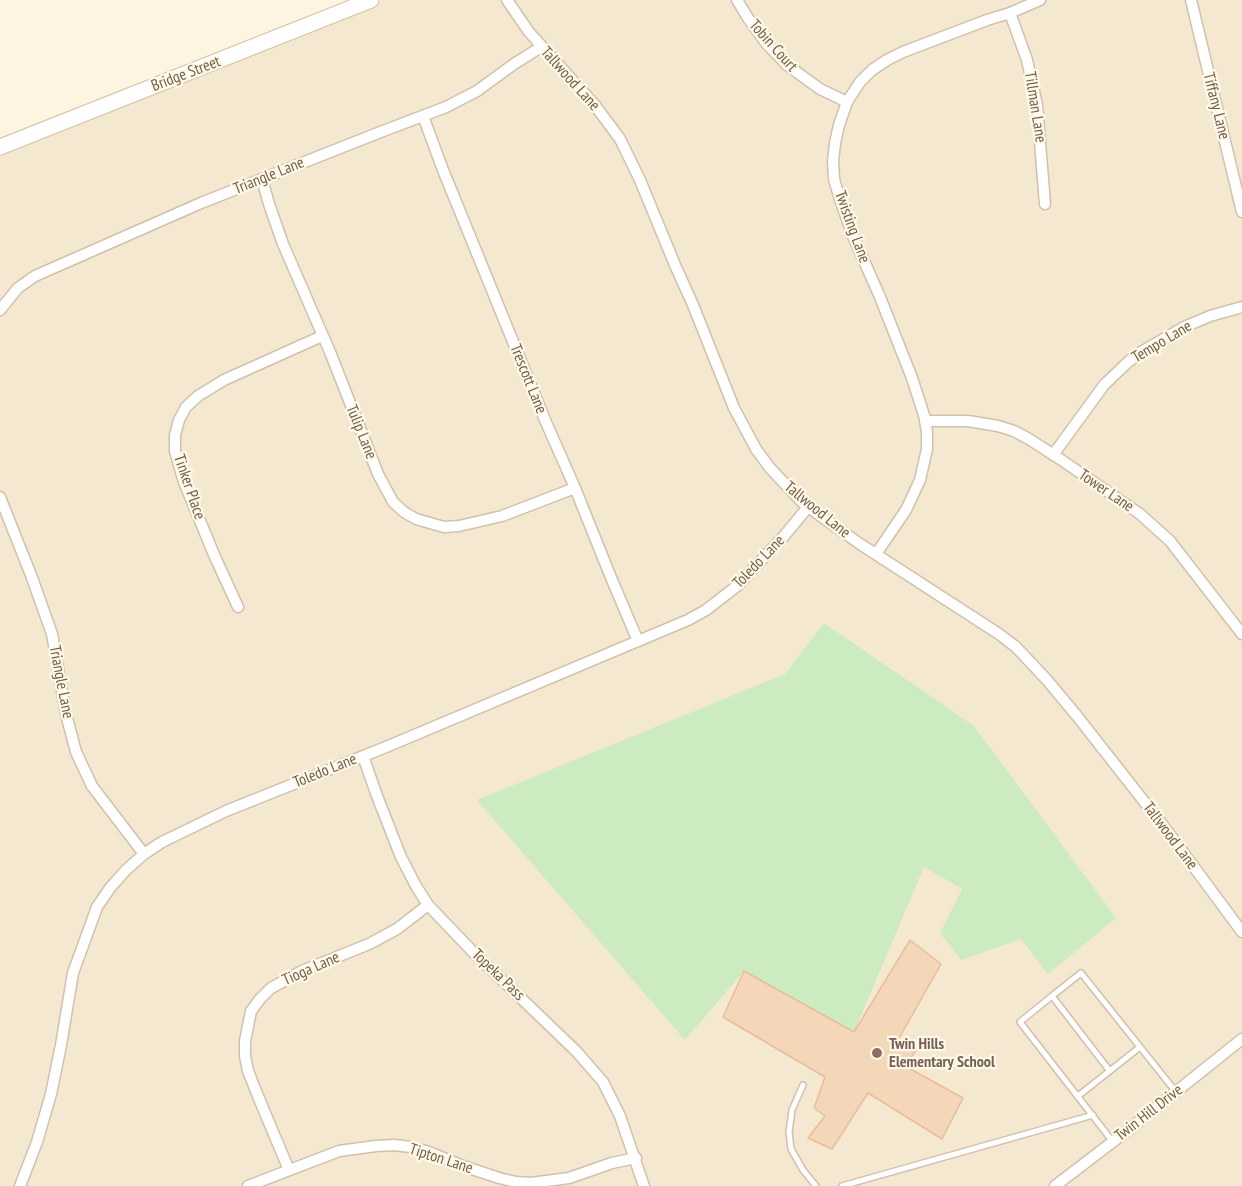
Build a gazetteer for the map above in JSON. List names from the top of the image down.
{
  "streets": {
    "main road": ["Bridge Street"],
    "street": [
      "Tobin Court",
      "Tallwood Lane",
      "Tiffany Lane",
      "Tillman Lane",
      "Triangle Lane",
      "Twisting Lane",
      "Tempo Lane",
      "Trescott Lane",
      "Tulip Lane",
      "Tinker Place",
      "Tower Lane",
      "Toledo Lane",
      "Tioga Lane",
      "Topeka Pass",
      "Twin Hill Drive",
      "Tipton Lane"
    ]
  },
  "crossings": [
    ["Tobin Court", "Twisting Lane"],
    ["Tallwood Lane", "Triangle Lane"],
    ["Tallwood Lane", "Twisting Lane"],
    ["Tallwood Lane", "Toledo Lane"],
    ["Tillman Lane", "Twisting Lane"],
    ["Triangle Lane", "Trescott Lane"],
    ["Triangle Lane", "Tulip Lane"],
    ["Triangle Lane", "Toledo Lane"],
    ["Twisting Lane", "Tower Lane"],
    ["Tempo Lane", "Tower Lane"],
    ["Trescott Lane", "Tulip Lane"],
    ["Trescott Lane", "Toledo Lane"],
    ["Tulip Lane", "Tinker Place"],
    ["Toledo Lane", "Topeka Pass"],
    ["Tioga Lane", "Topeka Pass"],
    ["Tioga Lane", "Tipton Lane"],
    ["Topeka Pass", "Tipton Lane"]
  ],
  "places": ["Twin Hills Elementary School"]
}
